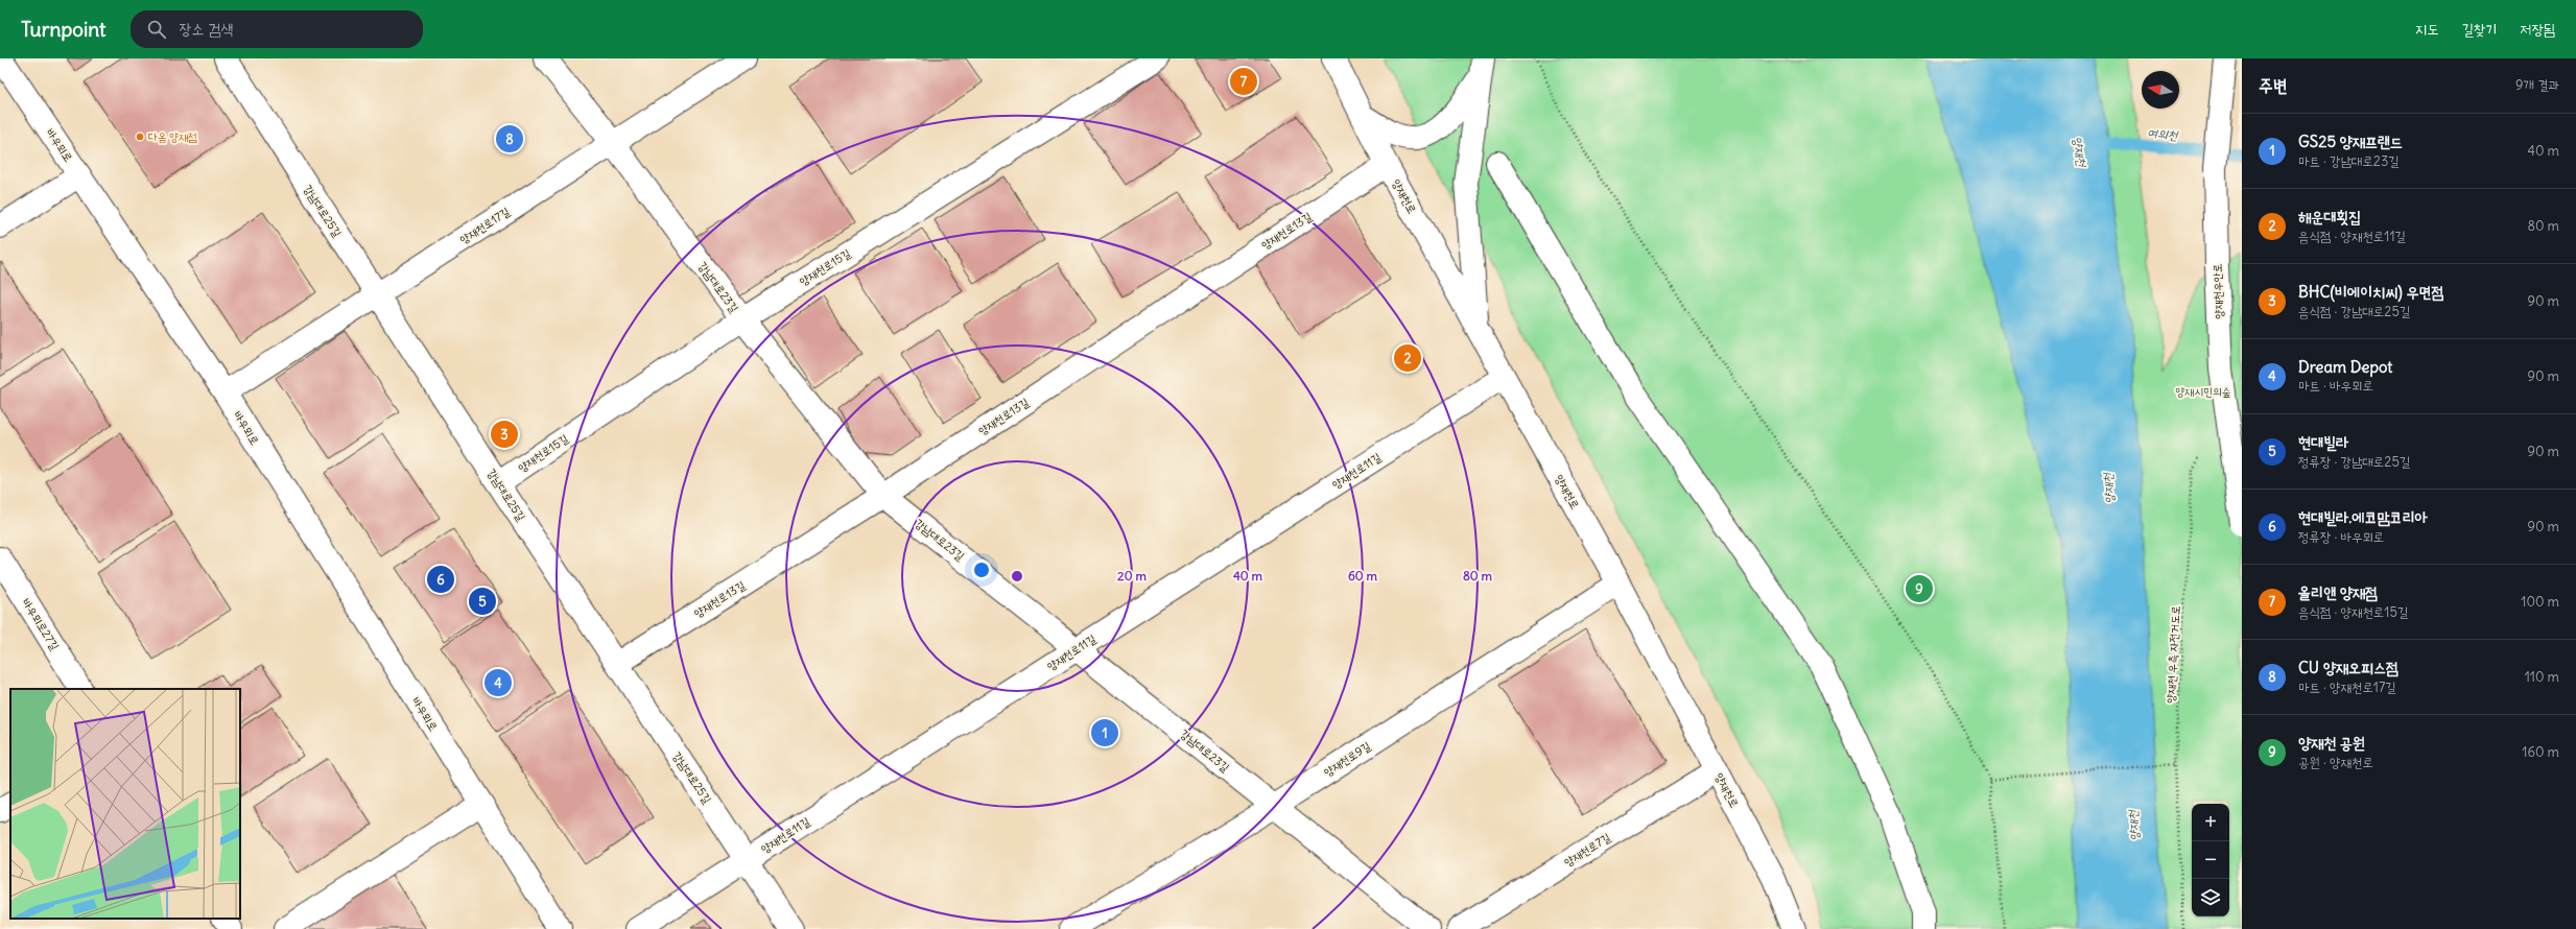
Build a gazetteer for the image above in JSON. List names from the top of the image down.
{
  "streets": {
    "street": [
      "바우뫼로",
      "양재천로",
      "강남대로25길",
      "양재천로17길",
      "양재천로13길",
      "양재천로15길",
      "강남대로23길",
      "양재천우안로",
      "양재천로11길",
      "바우뫼로27길",
      "양재천로9길",
      "양재천로7길"
    ],
    "path": ["양재천 우측 자전거도로"]
  },
  "crossings": [
    ["바우뫼로", "양재천로17길"],
    ["양재천로", "양재천로13길"],
    ["양재천로", "양재천로11길"],
    ["양재천로", "양재천로9길"],
    ["양재천로", "양재천로7길"],
    ["강남대로25길", "양재천로17길"],
    ["강남대로25길", "양재천로13길"],
    ["강남대로25길", "양재천로15길"],
    ["강남대로25길", "양재천로11길"],
    ["양재천로17길", "강남대로23길"],
    ["양재천로13길", "강남대로23길"],
    ["양재천로15길", "강남대로23길"],
    ["강남대로23길", "양재천로11길"],
    ["강남대로23길", "양재천로9길"]
  ],
  "water": ["여의천", "양재천"],
  "parks": ["양재시민의숲"],
  "places": ["다옴 양재점"],
  "north": "left",
  "page": {
    "header": "Turnpoint",
    "search": "장소 검색",
    "nav": ["지도", "길찾기", "저장됨"],
    "heading": ["주변", "9개 결과"],
    "pins": [
      "7",
      "8",
      "2",
      "3",
      "6",
      "9",
      "5",
      "4",
      "1"
    ],
    "list": [
      {
        "mark": "1",
        "name": "GS25 양재프랜드",
        "note": "마트 · 강남대로23길",
        "value": "40 m"
      },
      {
        "mark": "2",
        "name": "해운대횟집",
        "note": "음식점 · 양재천로11길",
        "value": "80 m"
      },
      {
        "mark": "3",
        "name": "BHC(비에이치씨) 우면점",
        "note": "음식점 · 강남대로25길",
        "value": "90 m"
      },
      {
        "mark": "4",
        "name": "Dream Depot",
        "note": "마트 · 바우뫼로",
        "value": "90 m"
      },
      {
        "mark": "5",
        "name": "현대빌라",
        "note": "정류장 · 강남대로25길",
        "value": "90 m"
      },
      {
        "mark": "6",
        "name": "현대빌라.에코맘코리아",
        "note": "정류장 · 바우뫼로",
        "value": "90 m"
      },
      {
        "mark": "7",
        "name": "올리앤 양재점",
        "note": "음식점 · 양재천로15길",
        "value": "100 m"
      },
      {
        "mark": "8",
        "name": "CU 양재오피스점",
        "note": "마트 · 양재천로17길",
        "value": "110 m"
      },
      {
        "mark": "9",
        "name": "양재천 공원",
        "note": "공원 · 양재천로",
        "value": "160 m"
      }
    ],
    "map_buttons": ["+", "−"]
  },
  "rings": [
    "20 m",
    "40 m",
    "60 m",
    "80 m"
  ]
}
